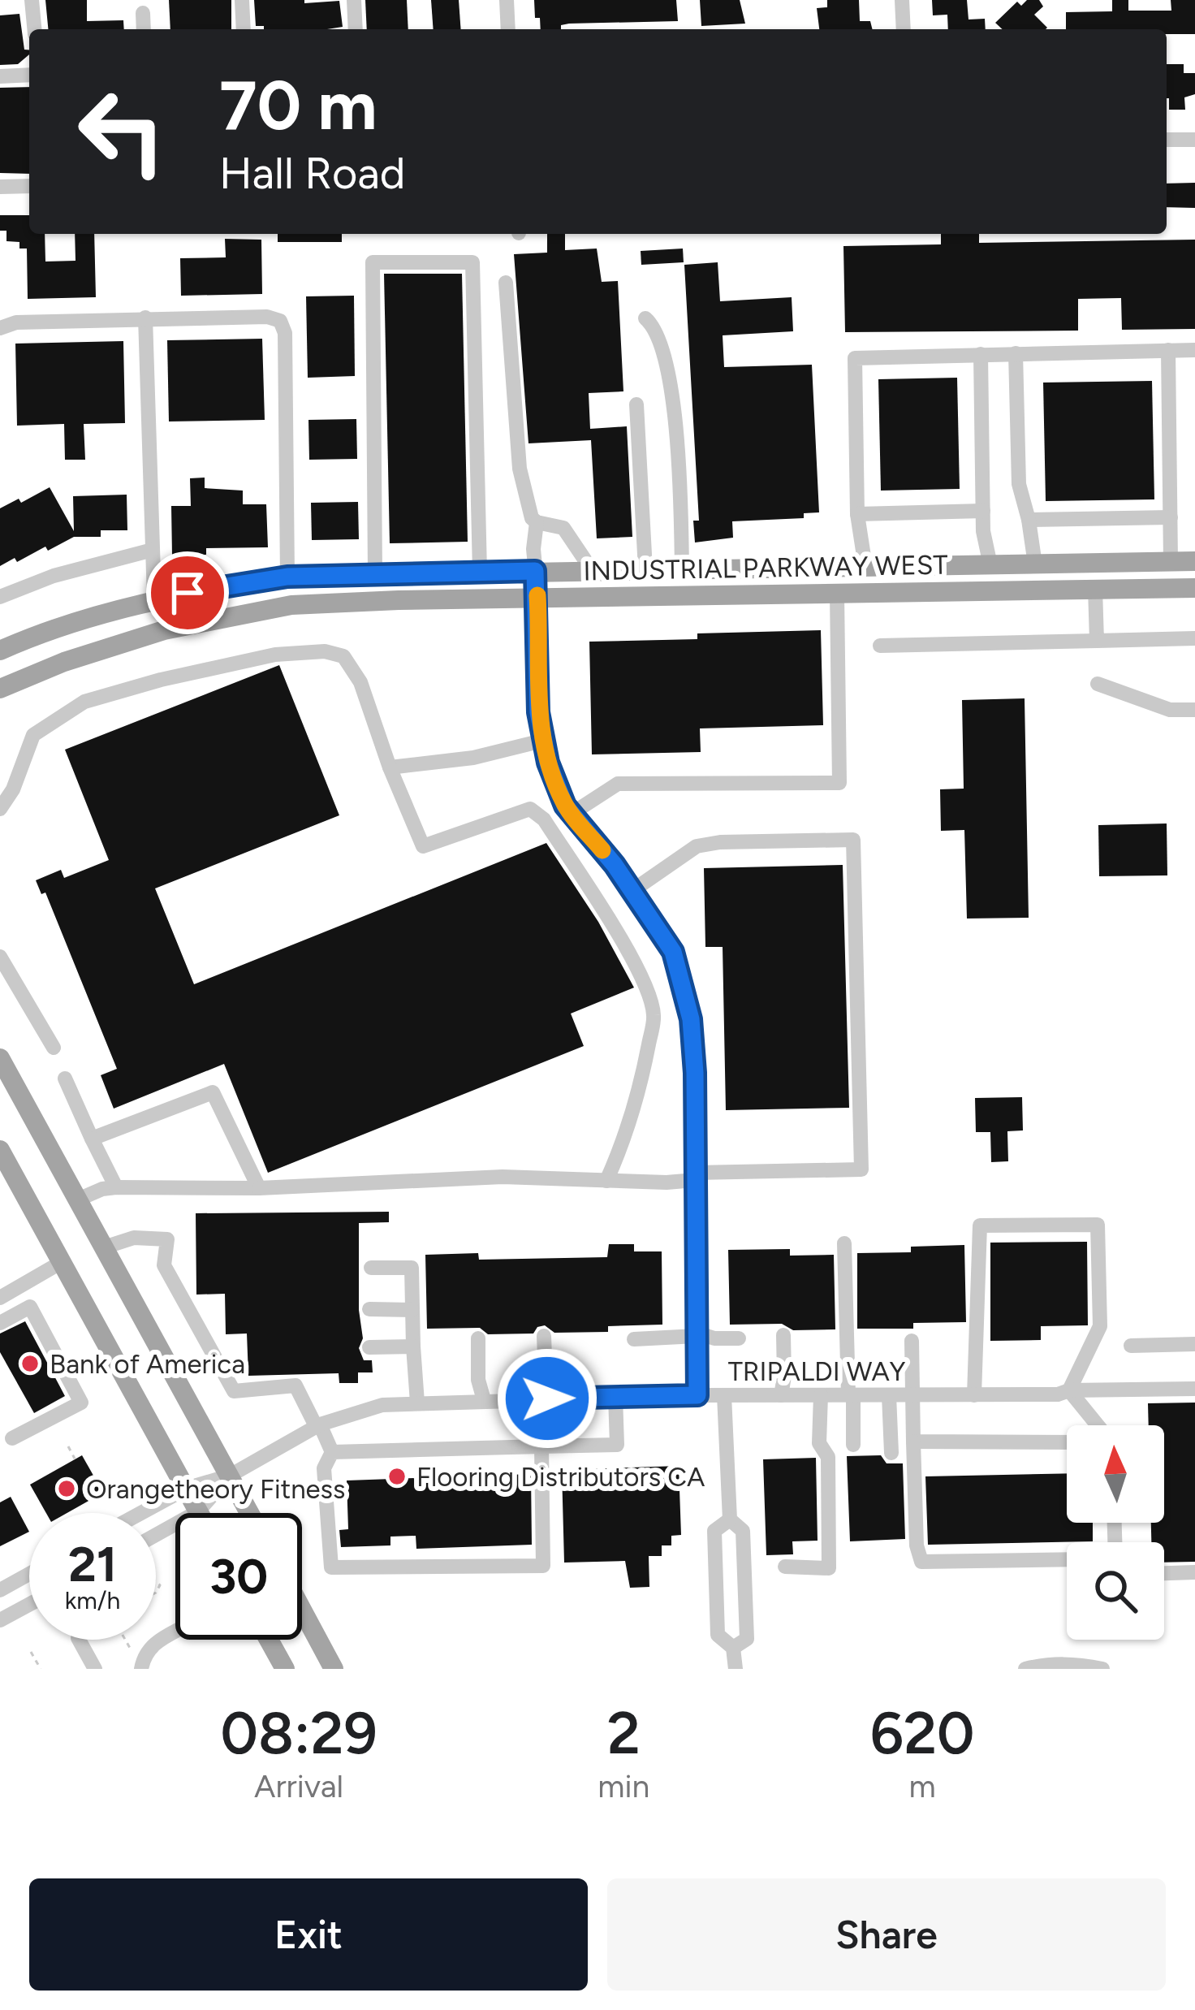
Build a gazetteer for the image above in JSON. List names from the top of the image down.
{
  "streets": {
    "main road": ["INDUSTRIAL PARKWAY WEST"],
    "street": ["TRIPALDI WAY"]
  },
  "places": ["Bank of America", "Flooring Distributors CA", "Orangetheory Fitness"],
  "north": "top",
  "page": {
    "turn": ["70 m", "Hall Road"],
    "speed": "21 km/h",
    "limit": "30",
    "eta": [
      "08:29",
      "Arrival",
      "2",
      "min",
      "620",
      "m"
    ],
    "buttons": ["Exit", "Share"]
  }
}
